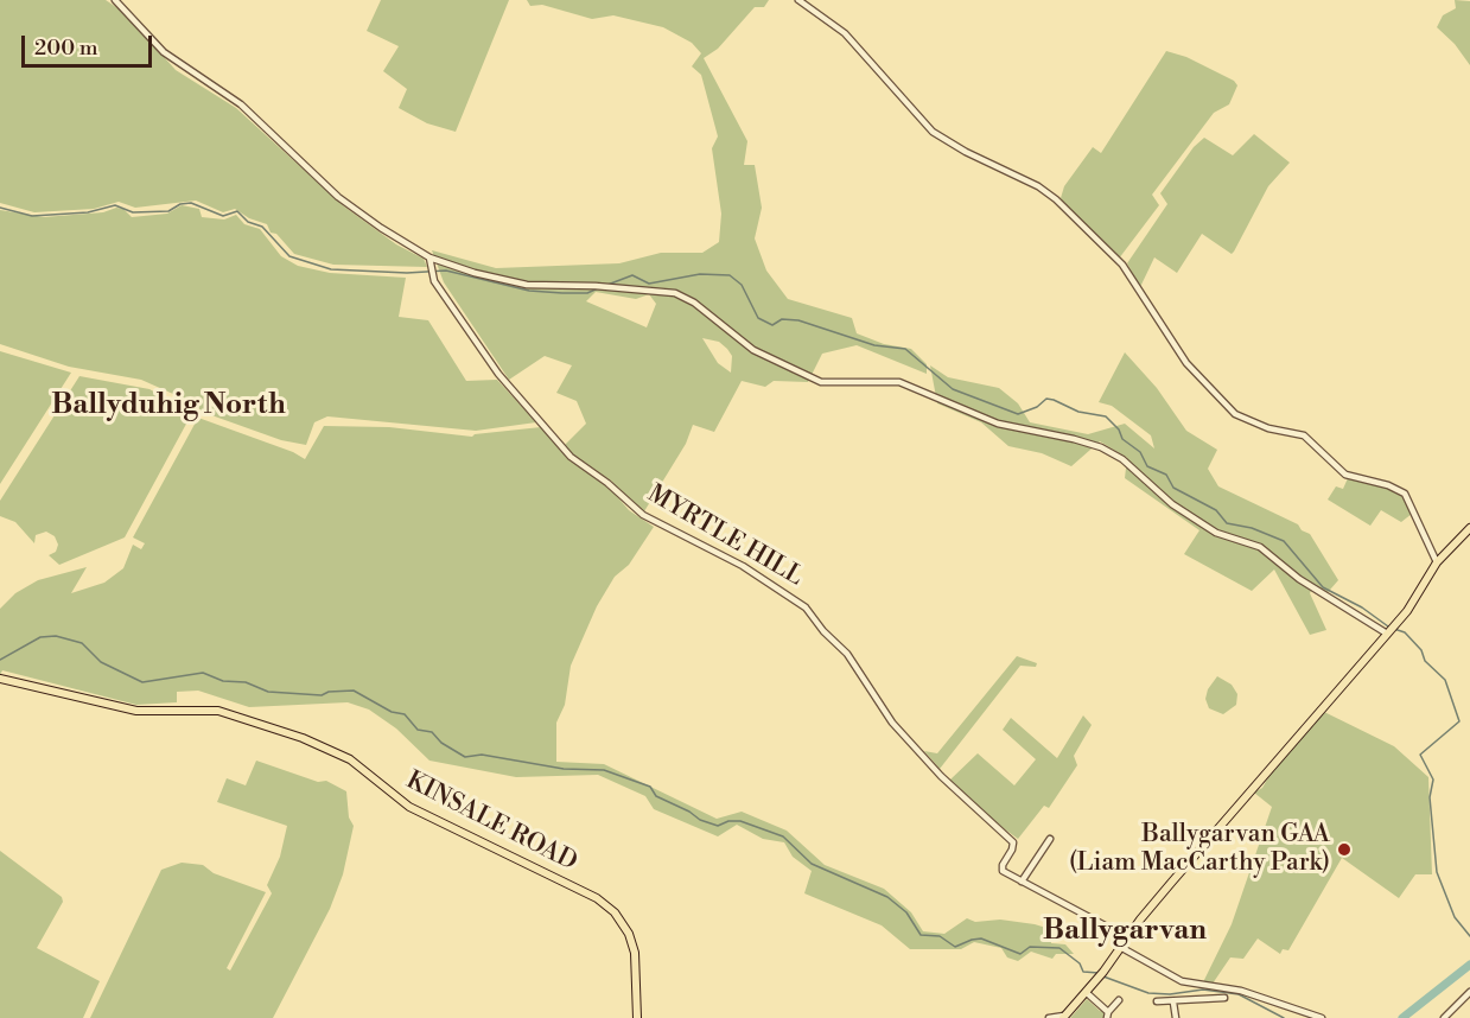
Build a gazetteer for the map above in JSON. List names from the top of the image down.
{
  "streets": {
    "main road": ["KINSALE ROAD"],
    "street": ["MYRTLE HILL"]
  },
  "districts": ["Ballyduhig North", "Ballygarvan"],
  "places": ["Ballygarvan GAA (Liam MacCarthy Park)"],
  "scale_bar": "200 m"
}
